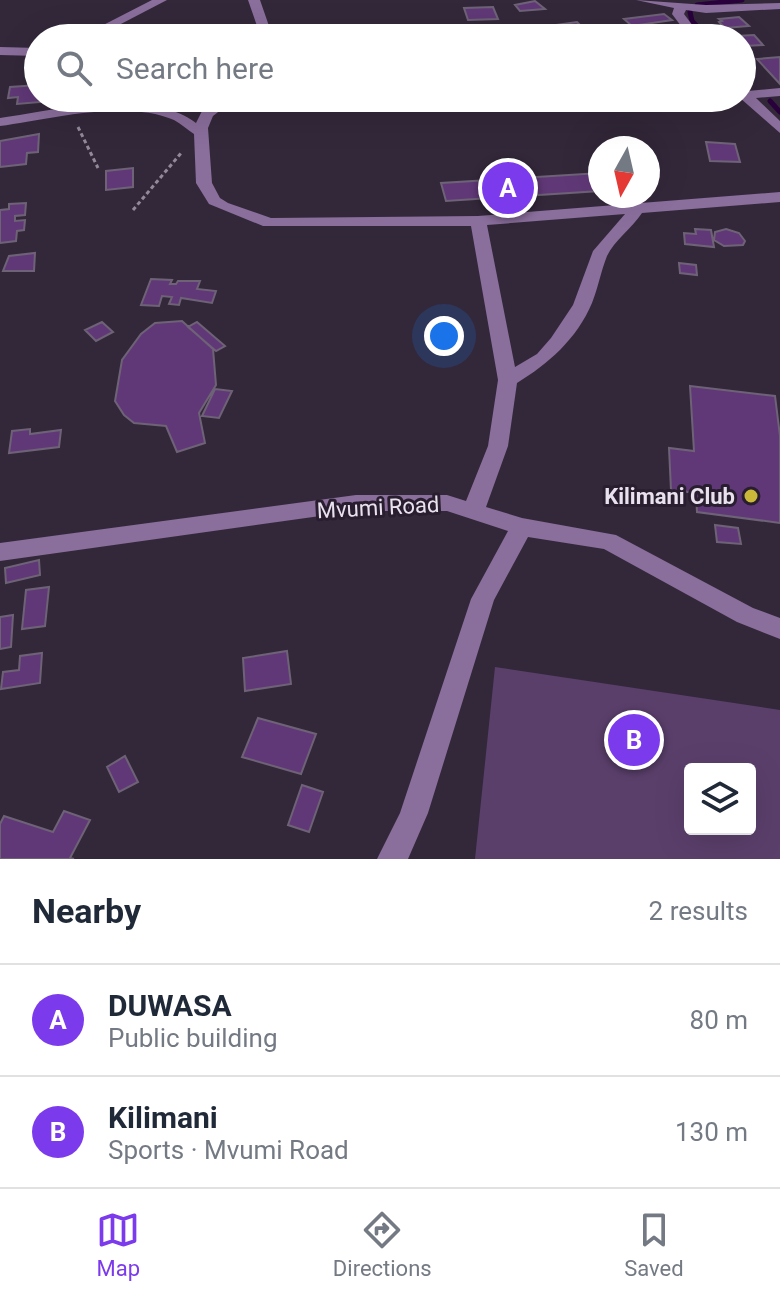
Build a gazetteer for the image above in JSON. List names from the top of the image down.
{
  "streets": {
    "street": ["Mvumi Road"]
  },
  "places": ["Kilimani Club"],
  "north": "bottom",
  "page": {
    "search": "Search here",
    "pins": ["A", "B"],
    "heading": ["Nearby", "2 results"],
    "list": [
      {
        "mark": "A",
        "name": "DUWASA",
        "note": "Public building",
        "value": "80 m"
      },
      {
        "mark": "B",
        "name": "Kilimani",
        "note": "Sports · Mvumi Road",
        "value": "130 m"
      }
    ],
    "nav": ["Map", "Directions", "Saved"]
  }
}
